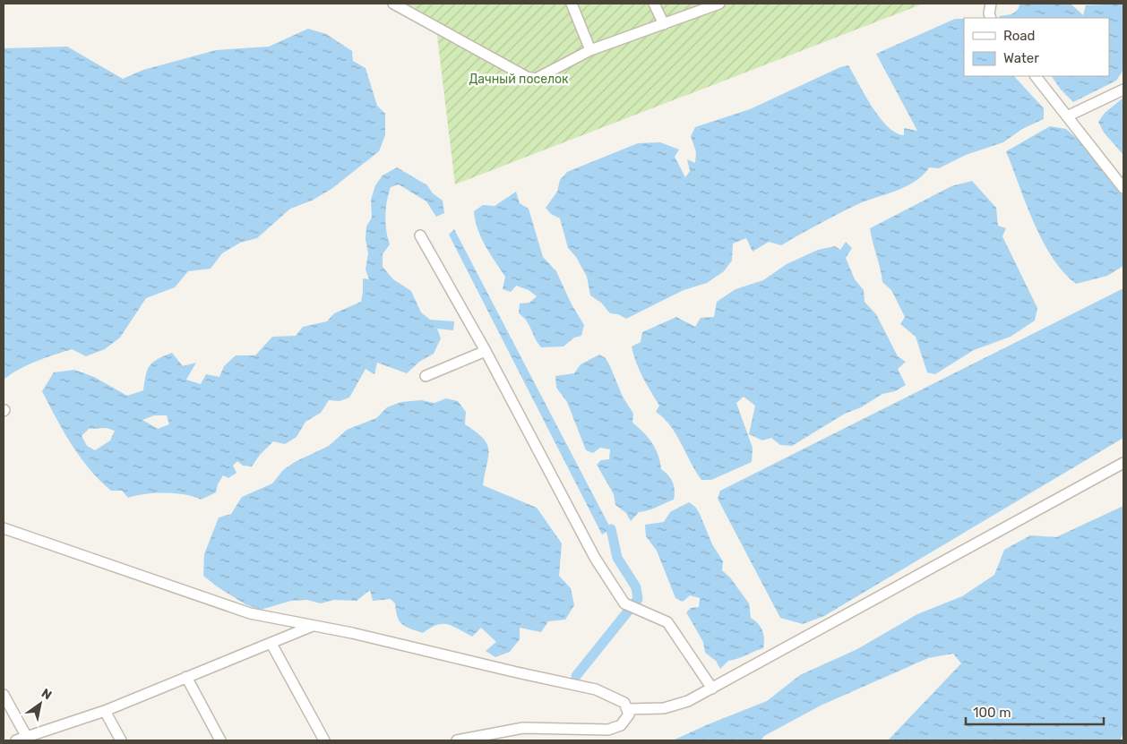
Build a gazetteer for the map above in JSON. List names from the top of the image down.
{
  "parks": ["Дачный поселок"],
  "legend": ["Road", "Water"],
  "scale_bar": "100 m",
  "north": "top right"
}
